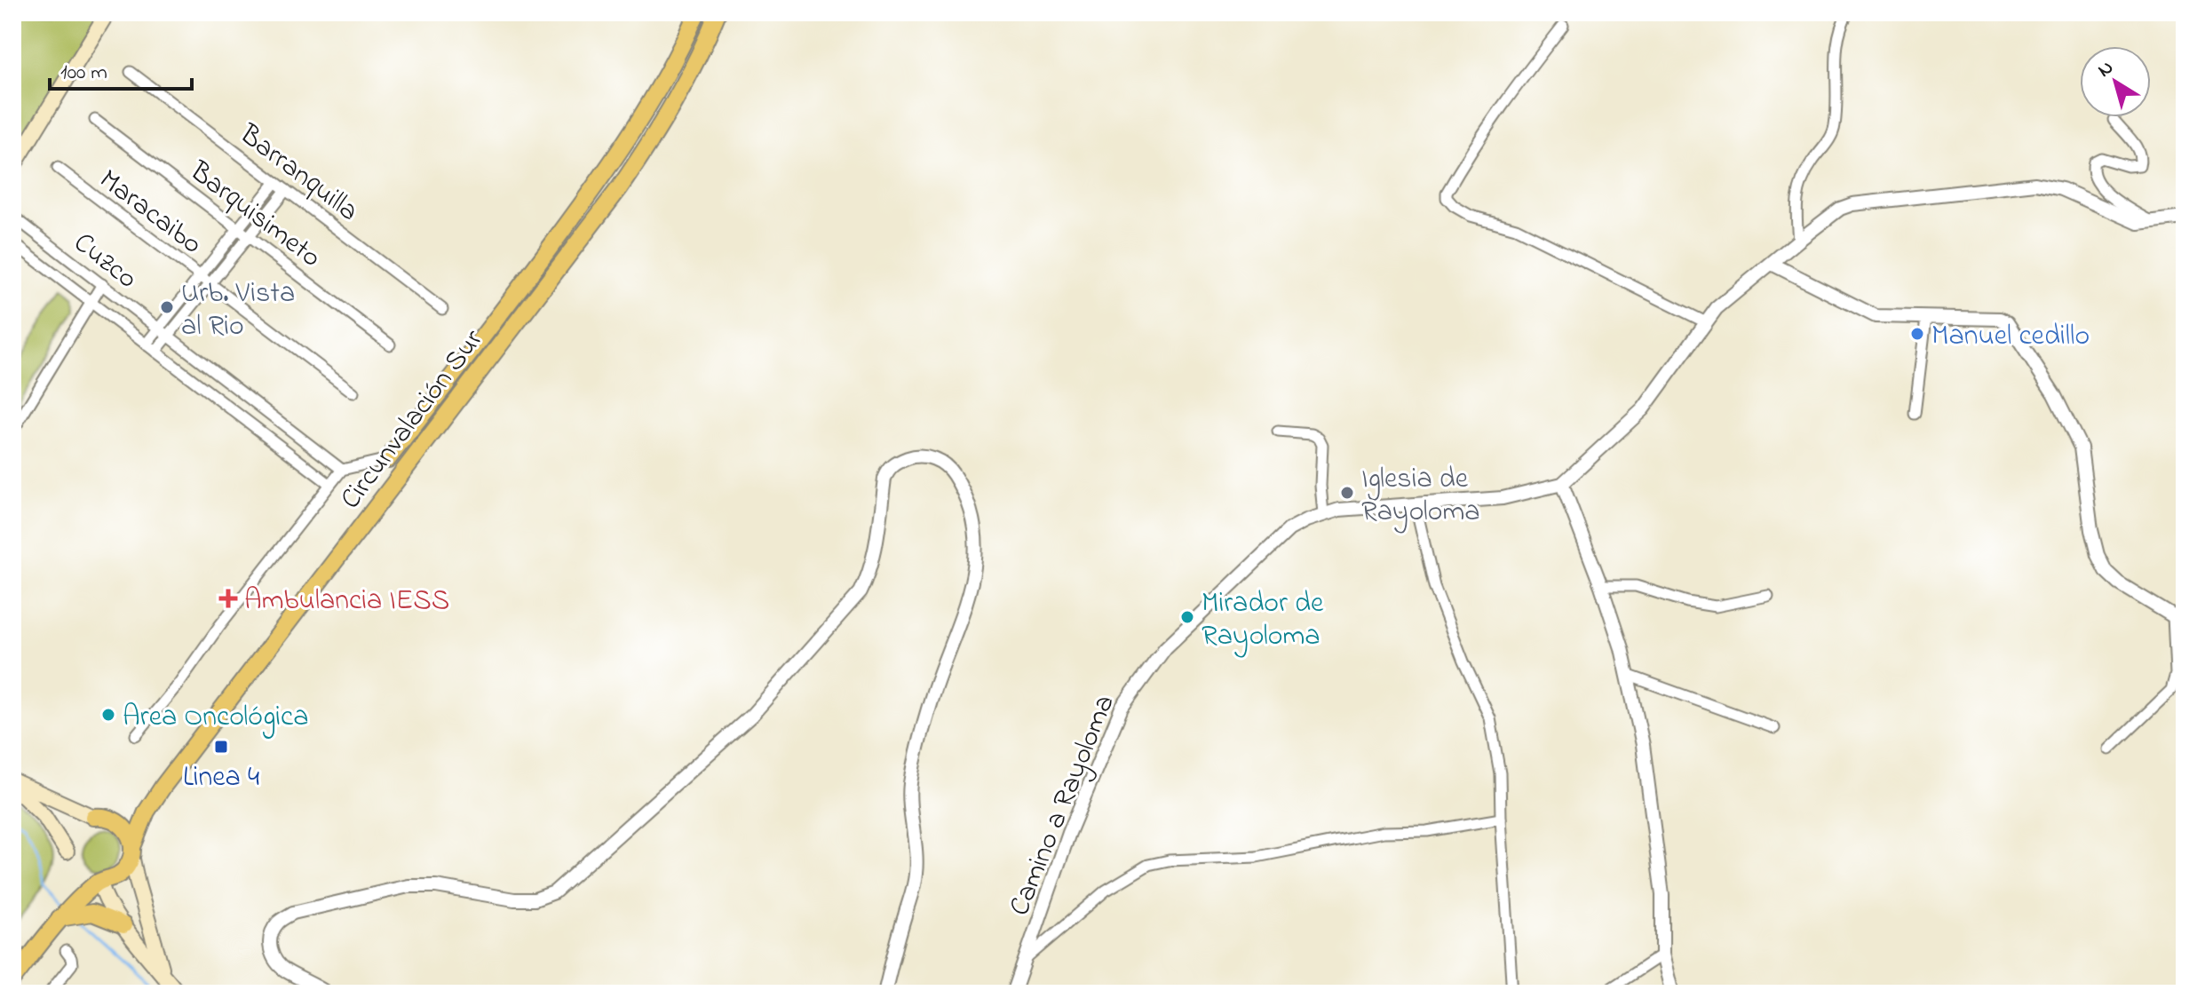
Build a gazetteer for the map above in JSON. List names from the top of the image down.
{
  "streets": {
    "highway": ["Circunvalación Sur"],
    "street": [
      "Barranquilla",
      "Maracaibo",
      "Barquisimeto",
      "Cuzco",
      "Camino a Rayoloma"
    ]
  },
  "places": {
    "other": [
      "Urb. Vista al Rio",
      "Manuel cedillo",
      "Iglesia de Rayoloma",
      "Mirador de Rayoloma",
      "Area Oncológica"
    ],
    "health": ["Ambulancia IESS"],
    "transit": ["Linea 4"]
  },
  "scale_bar": "100 m",
  "north": "top left"
}
